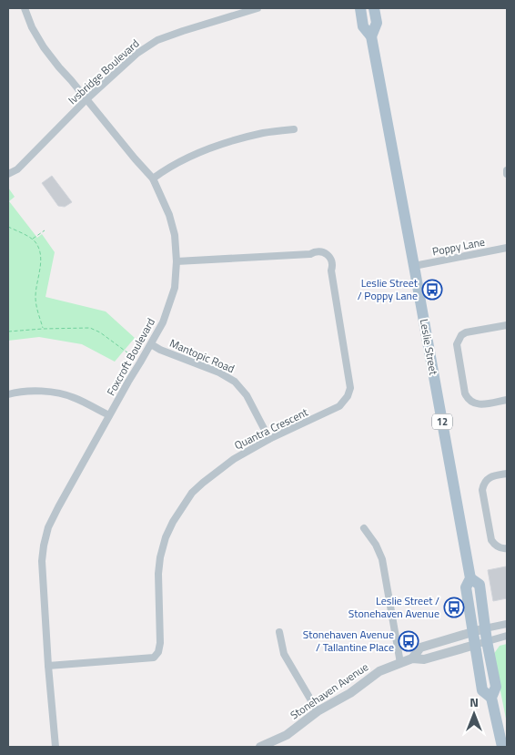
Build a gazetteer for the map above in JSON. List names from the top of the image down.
{
  "streets": {
    "main road": ["Leslie Street", "12"],
    "street": [
      "Ivsbridge Boulevard",
      "Poppy Lane",
      "Mantopic Road",
      "Foxcroft Boulevard",
      "Quantra Crescent",
      "Stonehaven Avenue"
    ]
  },
  "crossings": [
    ["Ivsbridge Boulevard", "Foxcroft Boulevard"],
    ["Poppy Lane", "Leslie Street"],
    ["Leslie Street", "Stonehaven Avenue"],
    ["Mantopic Road", "Foxcroft Boulevard"],
    ["Mantopic Road", "Quantra Crescent"],
    ["Foxcroft Boulevard", "Quantra Crescent"]
  ],
  "places": {
    "bus stop": ["Leslie Street / Poppy Lane", "Leslie Street / Stonehaven Avenue", "Stonehaven Avenue / Tallantine Place"]
  },
  "north": "top"
}
